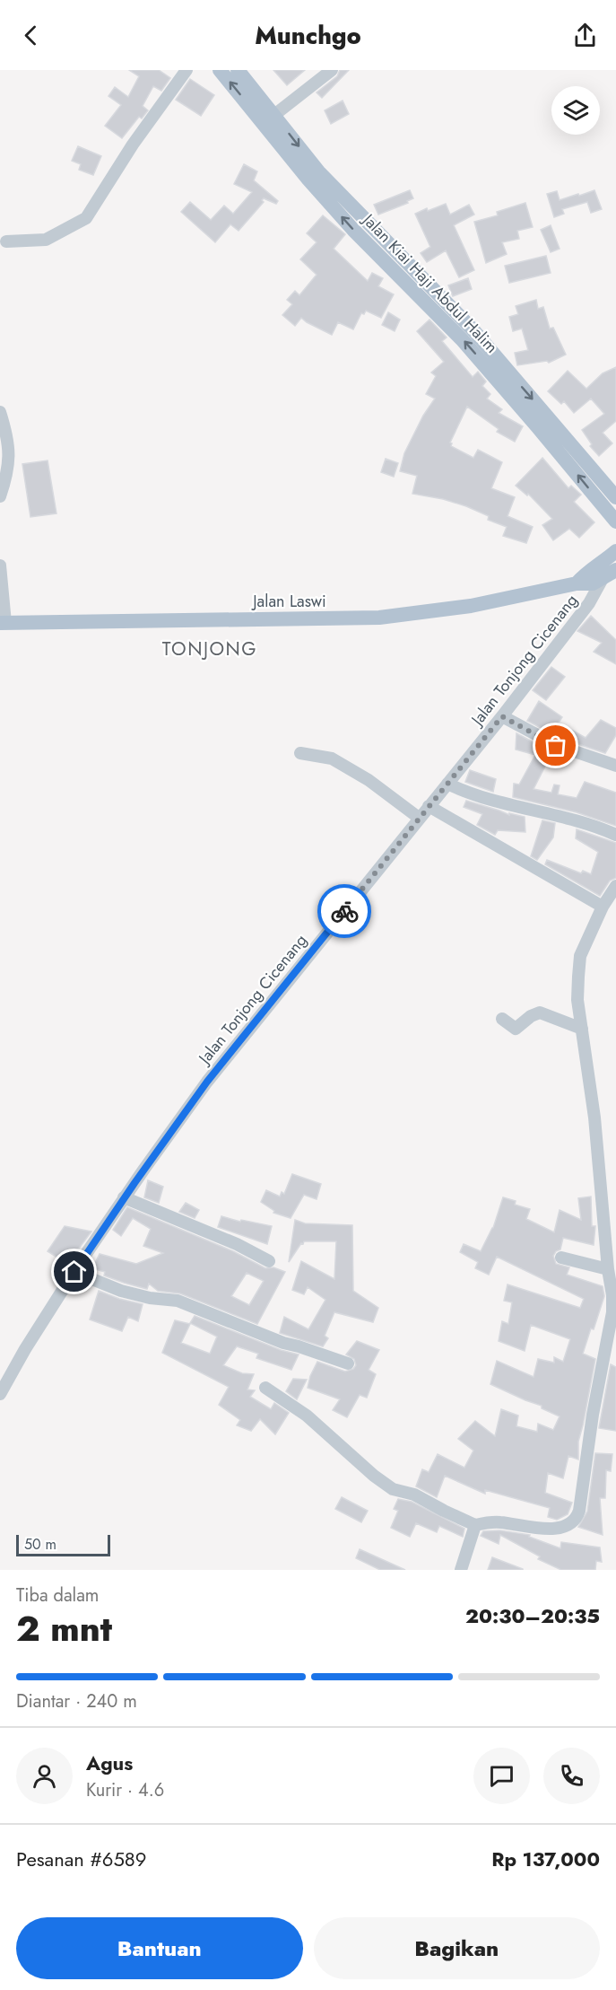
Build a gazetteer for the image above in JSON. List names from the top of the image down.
{
  "streets": {
    "main road": ["Jalan Kiai Haji Abdul Halim", "Jalan Laswi"],
    "street": ["Jalan Tonjong Cicenang"]
  },
  "crossings": [
    ["Jalan Laswi", "Jalan Tonjong Cicenang"]
  ],
  "districts": ["TONJONG"],
  "scale_bar": "50 m",
  "page": {
    "header": "Munchgo",
    "scale": "50 m",
    "heading": ["2 mnt", "Tiba dalam", "20:30–20:35"],
    "panel": [
      "Agus",
      "Kurir · 4.6",
      "Pesanan #6589",
      "Rp 137,000"
    ],
    "bar": "Diantar · 240 m",
    "buttons": ["Bantuan", "Bagikan"]
  }
}
